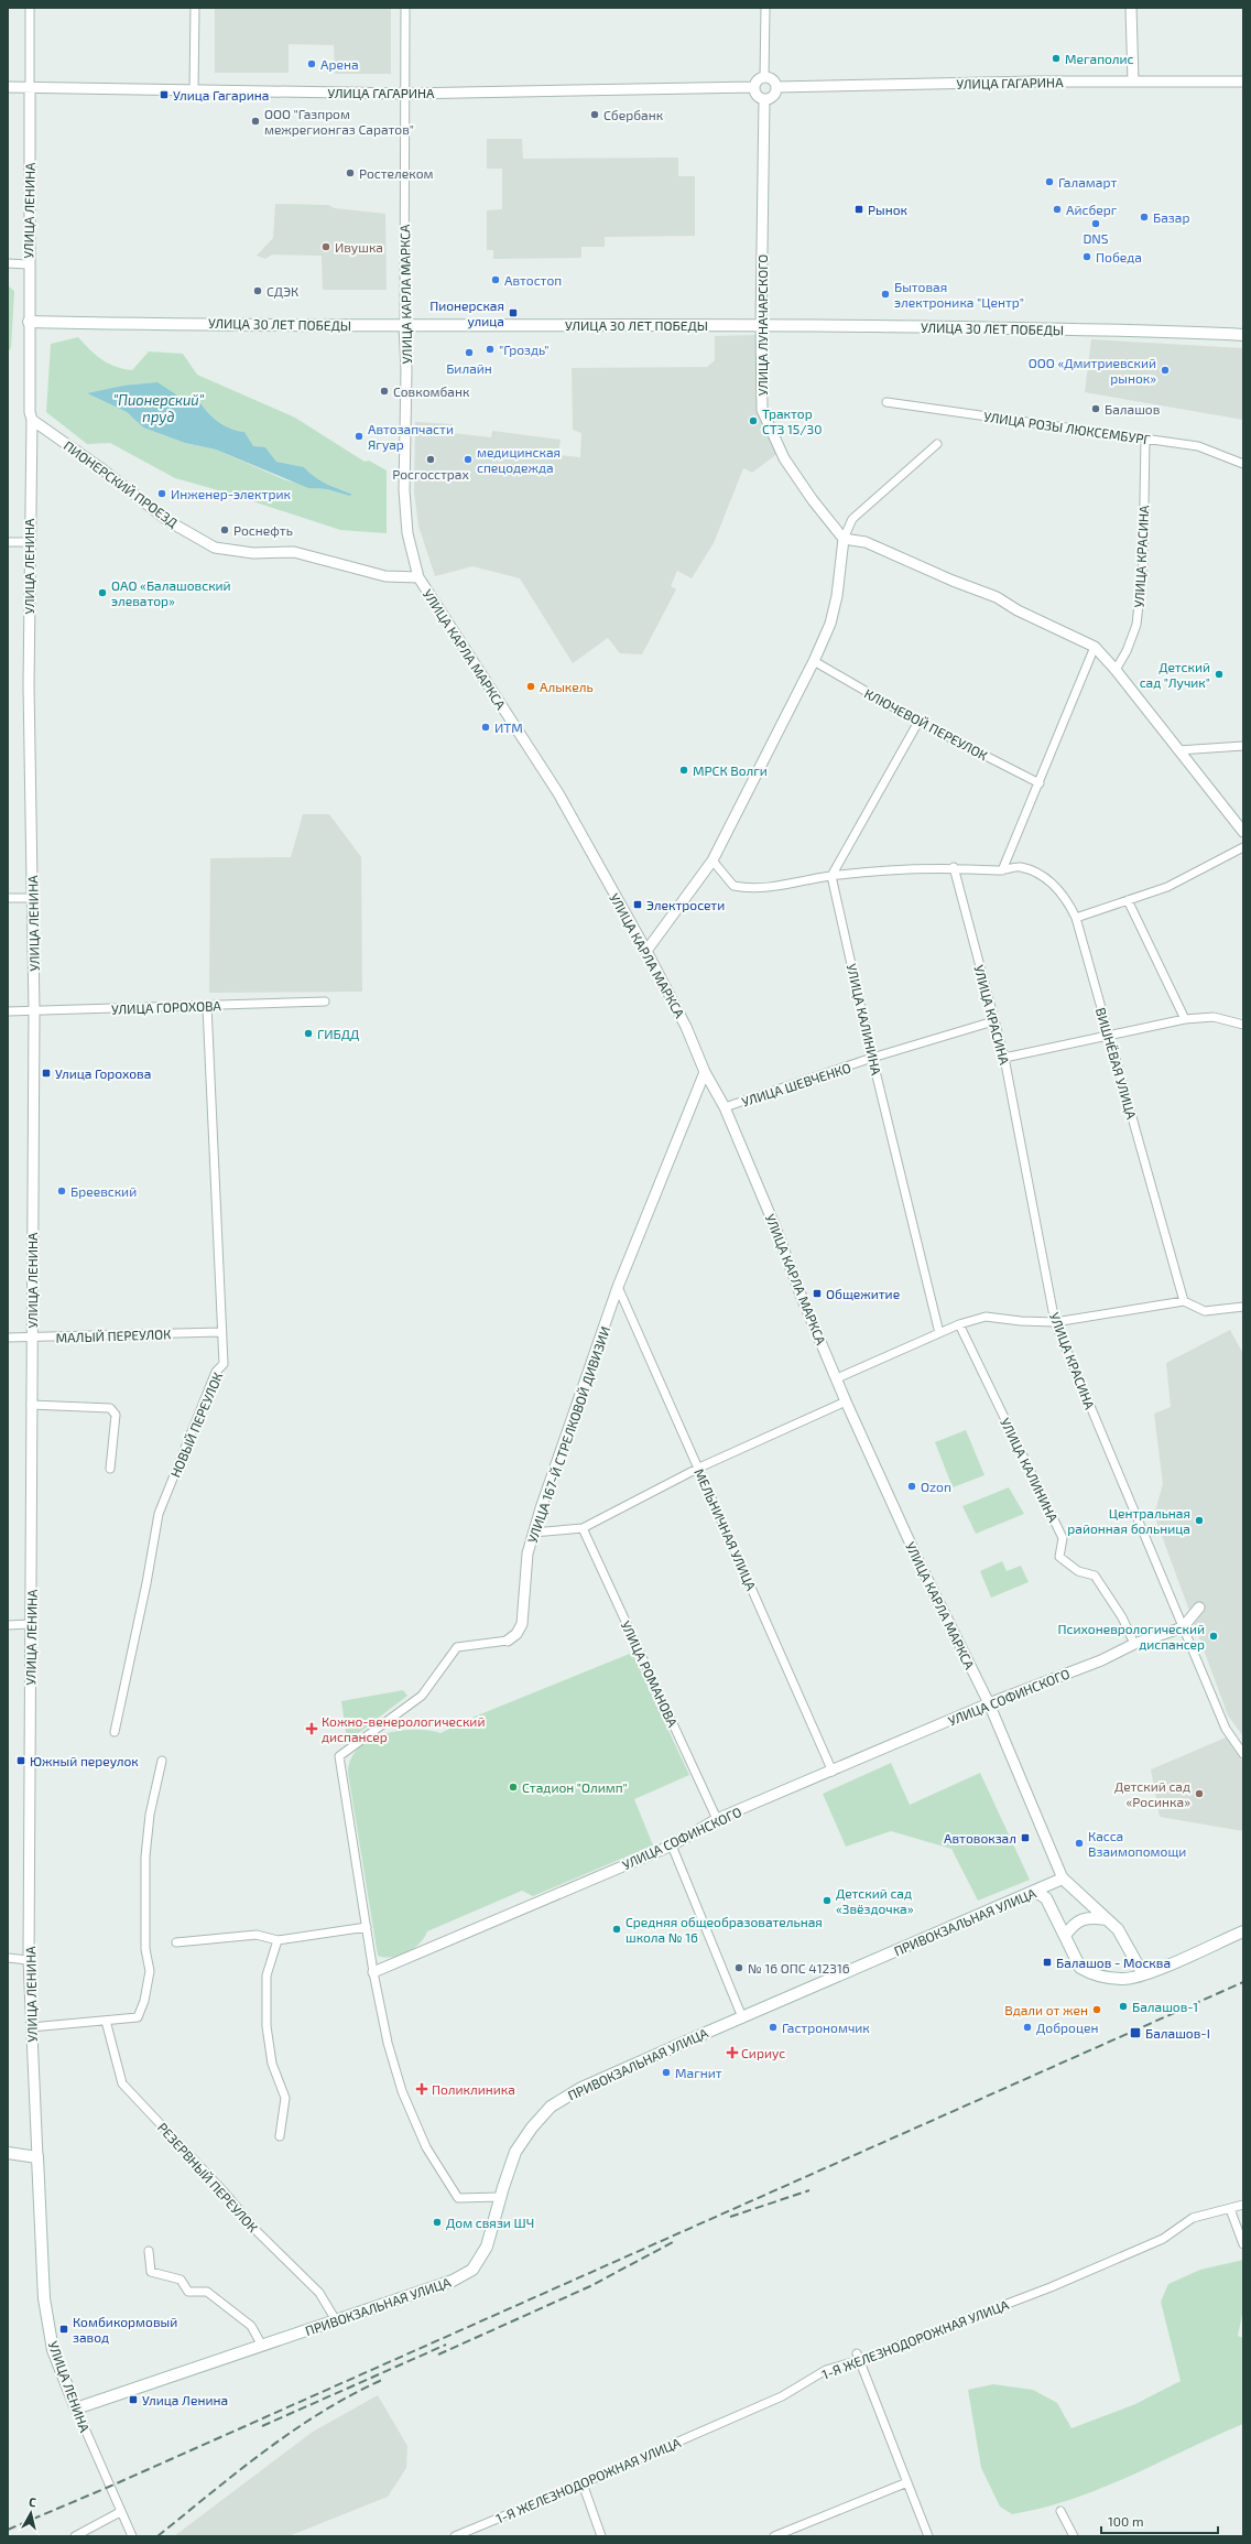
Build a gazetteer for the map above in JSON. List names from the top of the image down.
{
  "streets": {
    "main road": ["УЛИЦА ЛЕНИНА", "УЛИЦА 30 ЛЕТ ПОБЕДЫ", "ПРИВОКЗАЛЬНАЯ УЛИЦА"],
    "street": [
      "УЛИЦА ГАГАРИНА",
      "УЛИЦА КАРЛА МАРКСА",
      "УЛИЦА ЛУНАЧАРСКОГО",
      "УЛИЦА РОЗЫ ЛЮКСЕМБУРГ",
      "ПИОНЕРСКИЙ ПРОЕЗД",
      "УЛИЦА КРАСИНА",
      "КЛЮЧЕВОЙ ПЕРЕУЛОК",
      "УЛИЦА ГОРОХОВА",
      "УЛИЦА КАЛИНИНА",
      "ВИШНЁВАЯ УЛИЦА",
      "УЛИЦА ШЕВЧЕНКО",
      "МАЛЫЙ ПЕРЕУЛОК",
      "НОВЫЙ ПЕРЕУЛОК",
      "УЛИЦА 167-Й СТРЕЛКОВОЙ ДИВИЗИИ",
      "МЕЛЬНИЧНАЯ УЛИЦА",
      "УЛИЦА РОМАНОВА",
      "УЛИЦА СОФИНСКОГО",
      "РЕЗЕРВНЫЙ ПЕРЕУЛОК",
      "1-Я ЖЕЛЕЗНОДОРОЖНАЯ УЛИЦА"
    ]
  },
  "crossings": [
    ["УЛИЦА ГАГАРИНА", "УЛИЦА ЛЕНИНА"],
    ["УЛИЦА ГАГАРИНА", "УЛИЦА КАРЛА МАРКСА"],
    ["УЛИЦА ГАГАРИНА", "УЛИЦА ЛУНАЧАРСКОГО"],
    ["УЛИЦА ЛЕНИНА", "УЛИЦА 30 ЛЕТ ПОБЕДЫ"],
    ["УЛИЦА ЛЕНИНА", "ПИОНЕРСКИЙ ПРОЕЗД"],
    ["УЛИЦА ЛЕНИНА", "УЛИЦА ГОРОХОВА"],
    ["УЛИЦА ЛЕНИНА", "МАЛЫЙ ПЕРЕУЛОК"],
    ["УЛИЦА ЛЕНИНА", "ПРИВОКЗАЛЬНАЯ УЛИЦА"],
    ["УЛИЦА КАРЛА МАРКСА", "УЛИЦА 30 ЛЕТ ПОБЕДЫ"],
    ["УЛИЦА КАРЛА МАРКСА", "ПИОНЕРСКИЙ ПРОЕЗД"],
    ["УЛИЦА КАРЛА МАРКСА", "УЛИЦА ШЕВЧЕНКО"],
    ["УЛИЦА КАРЛА МАРКСА", "УЛИЦА 167-Й СТРЕЛКОВОЙ ДИВИЗИИ"],
    ["УЛИЦА КАРЛА МАРКСА", "УЛИЦА СОФИНСКОГО"],
    ["УЛИЦА КАРЛА МАРКСА", "ПРИВОКЗАЛЬНАЯ УЛИЦА"],
    ["УЛИЦА 30 ЛЕТ ПОБЕДЫ", "УЛИЦА ЛУНАЧАРСКОГО"],
    ["УЛИЦА РОЗЫ ЛЮКСЕМБУРГ", "УЛИЦА КРАСИНА"],
    ["УЛИЦА КРАСИНА", "ВИШНЁВАЯ УЛИЦА"],
    ["УЛИЦА КРАСИНА", "УЛИЦА ШЕВЧЕНКО"],
    ["УЛИЦА КРАСИНА", "УЛИЦА СОФИНСКОГО"],
    ["УЛИЦА ГОРОХОВА", "НОВЫЙ ПЕРЕУЛОК"],
    ["УЛИЦА КАЛИНИНА", "ВИШНЁВАЯ УЛИЦА"],
    ["УЛИЦА КАЛИНИНА", "УЛИЦА ШЕВЧЕНКО"],
    ["УЛИЦА КАЛИНИНА", "УЛИЦА СОФИНСКОГО"],
    ["МАЛЫЙ ПЕРЕУЛОК", "НОВЫЙ ПЕРЕУЛОК"],
    ["УЛИЦА 167-Й СТРЕЛКОВОЙ ДИВИЗИИ", "МЕЛЬНИЧНАЯ УЛИЦА"],
    ["УЛИЦА 167-Й СТРЕЛКОВОЙ ДИВИЗИИ", "УЛИЦА СОФИНСКОГО"],
    ["МЕЛЬНИЧНАЯ УЛИЦА", "УЛИЦА СОФИНСКОГО"],
    ["УЛИЦА РОМАНОВА", "УЛИЦА СОФИНСКОГО"],
    ["ПРИВОКЗАЛЬНАЯ УЛИЦА", "РЕЗЕРВНЫЙ ПЕРЕУЛОК"]
  ],
  "water": ["\"Пионерский\" пруд"],
  "places": {
    "other": [
      "Мегаполис",
      "Арена",
      "Сбербанк",
      "ООО \"Газпром межрегионгаз Саратов\"",
      "Ростелеком",
      "Галамарт",
      "Айсберг",
      "Базар",
      "DNS",
      "Ивушка",
      "Победа",
      "Автостоп",
      "СДЭК",
      "Бытовая электроника \"Центр\"",
      "\"Гроздь\"",
      "Билайн",
      "ООО «Дмитриевский рынок»",
      "Совкомбанк",
      "Балашов",
      "Трактор СТЗ 15/30",
      "Автозапчасти Ягуар",
      "Росгосстрах",
      "медицинская спецодежда",
      "Инженер-электрик",
      "Роснефть",
      "ОАО «Балашовский элеватор»",
      "Детский сад \"Лучик\"",
      "Алыкель",
      "ИТМ",
      "МРСК Волги",
      "ГИБДД",
      "Бреевский",
      "Ozon",
      "Центральная районная больница",
      "Психоневрологический диспансер",
      "Стадион \"Олимп\"",
      "Детский сад «Росинка»",
      "Касса Взаимопомощи",
      "Детский сад «Звёздочка»",
      "Средняя общеобразовательная школа № 16",
      "№ 16 ОПС 412316",
      "Балашов-1",
      "Вдали от жен",
      "Гастрономчик",
      "Доброцен",
      "Магнит",
      "Дом связи ШЧ"
    ],
    "transit": [
      "Улица Гагарина",
      "Рынок",
      "Пионерская улица",
      "Электросети",
      "Улица Горохова",
      "Общежитие",
      "Южный переулок",
      "Автовокзал",
      "Балашов - Москва",
      "Балашов-I",
      "Комбикормовый завод",
      "Улица Ленина"
    ],
    "health": ["Кожно-венерологический диспансер", "Сириус", "Поликлиника"]
  },
  "scale_bar": "100 m",
  "north": "top"
}
